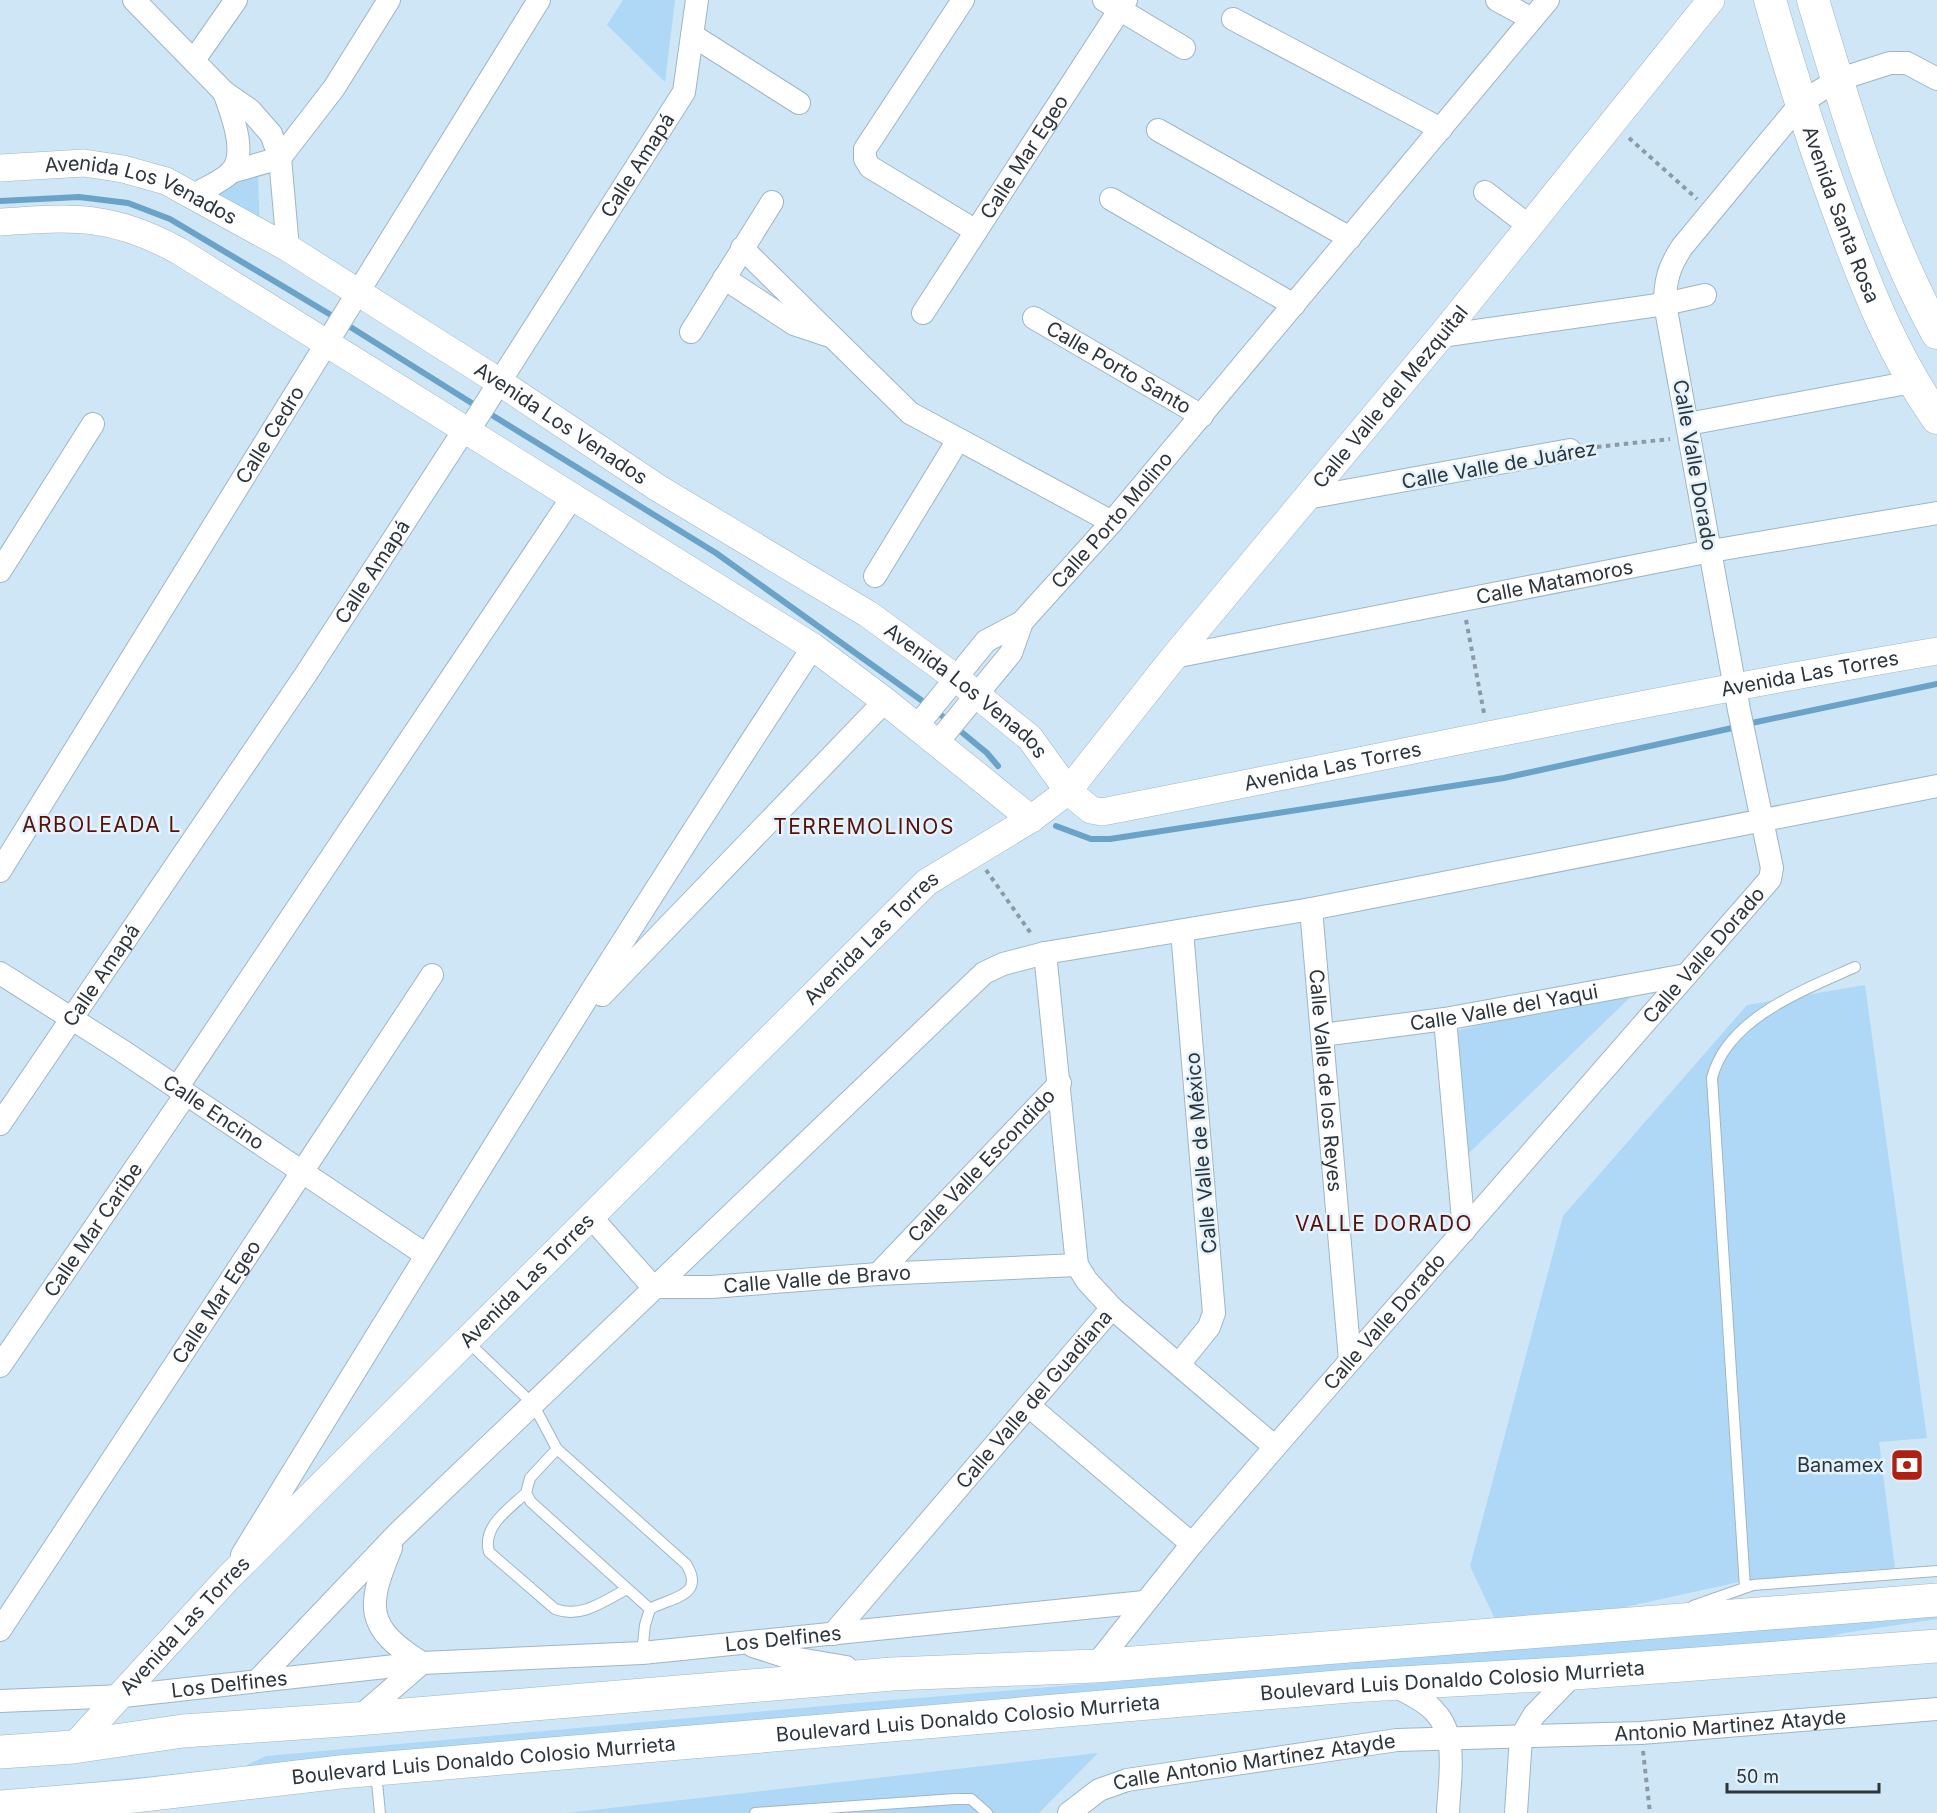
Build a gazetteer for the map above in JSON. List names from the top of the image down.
{
  "streets": {
    "highway": ["Boulevard Luis Donaldo Colosio Murrieta"],
    "main road": ["Avenida Santa Rosa"],
    "street": [
      "Calle Mar Egeo",
      "Calle Amapá",
      "Avenida Los Venados",
      "Calle Porto Santo",
      "Calle Valle del Mezquital",
      "Calle Cedro",
      "Calle Valle de Juárez",
      "Calle Valle Dorado",
      "Calle Porto Molino",
      "Calle Matamoros",
      "Avenida Las Torres",
      "Calle Valle del Yaqui",
      "Calle Valle de los Reyes",
      "Calle Encino",
      "Calle Valle de México",
      "Calle Valle Escondido",
      "Calle Mar Caribe",
      "Calle Valle de Bravo",
      "Calle Valle del Guadiana",
      "Los Delfines",
      "Antonio Martinez Atayde",
      "Calle Antonio Martínez Atayde"
    ]
  },
  "crossings": [
    ["Calle Mar Egeo", "Calle Encino"],
    ["Calle Amapá", "Avenida Los Venados"],
    ["Calle Amapá", "Calle Encino"],
    ["Avenida Los Venados", "Calle Valle del Mezquital"],
    ["Avenida Los Venados", "Calle Cedro"],
    ["Avenida Los Venados", "Calle Porto Molino"],
    ["Avenida Los Venados", "Avenida Las Torres"],
    ["Avenida Los Venados", "Calle Mar Caribe"],
    ["Avenida Santa Rosa", "Calle Valle Dorado"],
    ["Calle Porto Santo", "Calle Porto Molino"],
    ["Calle Valle del Mezquital", "Calle Valle de Juárez"],
    ["Calle Valle del Mezquital", "Calle Matamoros"],
    ["Calle Valle del Mezquital", "Avenida Las Torres"],
    ["Calle Valle de Juárez", "Calle Valle Dorado"],
    ["Calle Valle Dorado", "Calle Matamoros"],
    ["Calle Valle Dorado", "Avenida Las Torres"],
    ["Calle Valle Dorado", "Calle Valle del Yaqui"],
    ["Calle Valle Dorado", "Calle Valle de los Reyes"],
    ["Calle Valle Dorado", "Los Delfines"],
    ["Calle Valle Dorado", "Boulevard Luis Donaldo Colosio Murrieta"],
    ["Avenida Las Torres", "Los Delfines"],
    ["Avenida Las Torres", "Boulevard Luis Donaldo Colosio Murrieta"],
    ["Calle Valle del Yaqui", "Calle Valle de los Reyes"],
    ["Calle Encino", "Calle Mar Caribe"],
    ["Calle Valle Escondido", "Calle Valle de Bravo"],
    ["Calle Valle de Bravo", "Calle Valle del Guadiana"],
    ["Calle Valle del Guadiana", "Los Delfines"],
    ["Antonio Martinez Atayde", "Calle Antonio Martínez Atayde"]
  ],
  "districts": ["ARBOLEADA L", "TERREMOLINOS", "VALLE DORADO"],
  "places": {
    "bank": ["Banamex"]
  },
  "scale_bar": "50 m"
}
